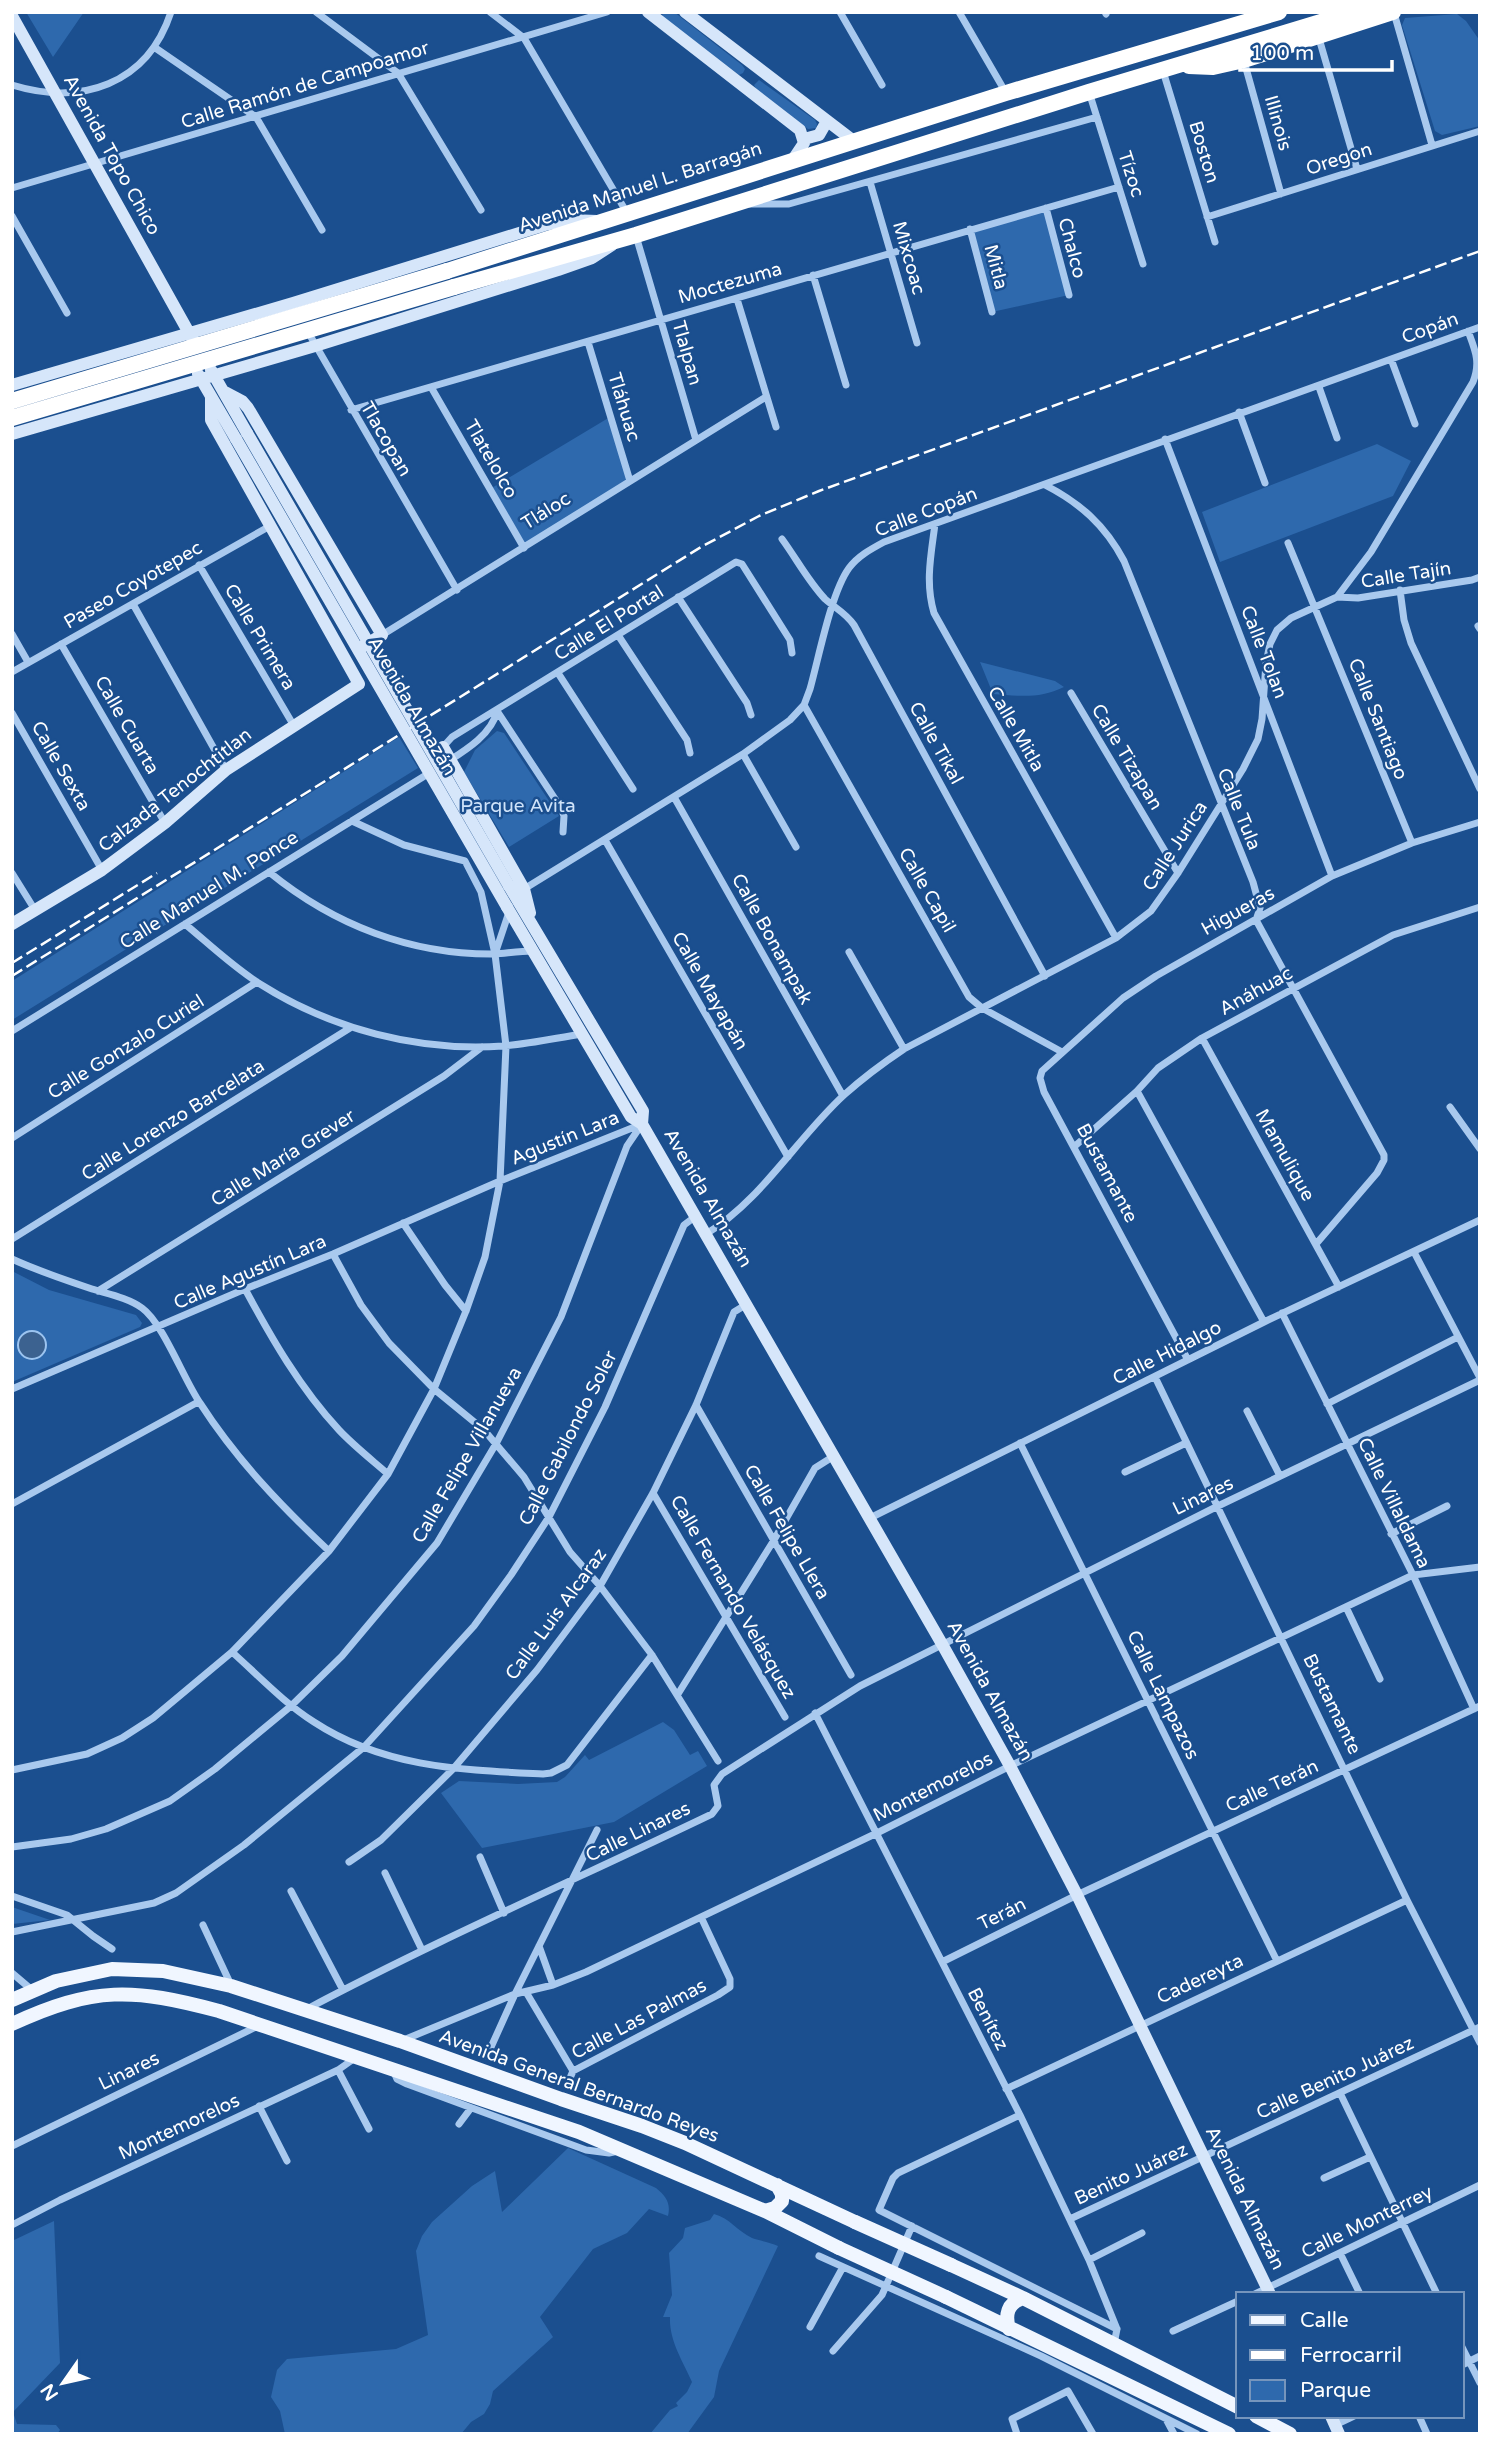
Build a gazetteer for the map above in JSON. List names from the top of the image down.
{
  "streets": {
    "highway": ["Avenida Manuel L. Barragán"],
    "main road": [
      "Avenida Topo Chico",
      "Tláloc",
      "Avenida Almazán",
      "Calzada Tenochtitlan",
      "Avenida General Bernardo Reyes"
    ],
    "street": [
      "Calle Ramón de Campoamor",
      "Illinois",
      "Boston",
      "Oregon",
      "Tízoc",
      "Chalco",
      "Mixcoac",
      "Mitla",
      "Moctezuma",
      "Copán",
      "Tlalpan",
      "Tláhuac",
      "Tlacopan",
      "Tlatelolco",
      "Calle Copán",
      "Calle Tajín",
      "Paseo Coyotepec",
      "Calle El Portal",
      "Calle Primera",
      "Calle Tolan",
      "Calle Santiago",
      "Calle Cuarta",
      "Calle Mitla",
      "Calle Tikal",
      "Calle Tizapan",
      "Calle Sexta",
      "Calle Tula",
      "Calle Jurica",
      "Calle Manuel M. Ponce",
      "Calle Capil",
      "Higueras",
      "Calle Bonampak",
      "Calle Mayapán",
      "Anáhuac",
      "Calle Gonzalo Curiel",
      "Calle Lorenzo Barcelata",
      "Agustín Lara",
      "Mamulique",
      "Calle María Grever",
      "Bustamante",
      "Calle Agustín Lara",
      "Calle Hidalgo",
      "Calle Gabilondo Soler",
      "Calle Felipe Villanueva",
      "Linares",
      "Calle Villaldama",
      "Calle Felipe Llera",
      "Calle Fernando Velásquez",
      "Calle Luis Alcaraz",
      "Calle Lampazos",
      "Calle Terán",
      "Montemorelos",
      "Calle Linares",
      "Terán",
      "Cadereyta",
      "Calle Las Palmas",
      "Benítez",
      "Calle Benito Juárez",
      "Benito Juárez",
      "Calle Monterrey"
    ]
  },
  "crossings": [
    ["Calle Ramón de Campoamor", "Avenida Topo Chico"],
    ["Illinois", "Oregon"],
    ["Boston", "Oregon"],
    ["Avenida Topo Chico", "Avenida Almazán"],
    ["Tízoc", "Moctezuma"],
    ["Chalco", "Moctezuma"],
    ["Mixcoac", "Moctezuma"],
    ["Mitla", "Moctezuma"],
    ["Moctezuma", "Tlalpan"],
    ["Moctezuma", "Tláhuac"],
    ["Moctezuma", "Tlacopan"],
    ["Moctezuma", "Tlatelolco"],
    ["Copán", "Calle Copán"],
    ["Tlalpan", "Tláloc"],
    ["Tláhuac", "Tláloc"],
    ["Tlacopan", "Tláloc"],
    ["Tlatelolco", "Tláloc"],
    ["Tláloc", "Calzada Tenochtitlan"],
    ["Calle Copán", "Calle Tolan"],
    ["Calle Copán", "Calle Mitla"],
    ["Calle Copán", "Calle Tikal"],
    ["Calle Copán", "Calle Tula"],
    ["Calle Copán", "Calle Capil"],
    ["Calle Tajín", "Calle Jurica"],
    ["Paseo Coyotepec", "Calle Primera"],
    ["Paseo Coyotepec", "Calle Cuarta"],
    ["Calle El Portal", "Calle Manuel M. Ponce"],
    ["Calle Primera", "Calzada Tenochtitlan"],
    ["Calle Tolan", "Calle Jurica"],
    ["Calle Tolan", "Higueras"],
    ["Avenida Almazán", "Calle Jurica"],
    ["Avenida Almazán", "Agustín Lara"],
    ["Avenida Almazán", "Calle Hidalgo"],
    ["Avenida Almazán", "Calle Gabilondo Soler"],
    ["Avenida Almazán", "Calle Felipe Villanueva"],
    ["Avenida Almazán", "Linares"],
    ["Avenida Almazán", "Calle Luis Alcaraz"],
    ["Avenida Almazán", "Calle Terán"],
    ["Avenida Almazán", "Montemorelos"],
    ["Avenida Almazán", "Calle Linares"],
    ["Avenida Almazán", "Terán"],
    ["Avenida Almazán", "Cadereyta"],
    ["Avenida Almazán", "Calle Benito Juárez"],
    ["Avenida Almazán", "Benito Juárez"],
    ["Avenida Almazán", "Calle Monterrey"],
    ["Calle Santiago", "Calle Jurica"],
    ["Calle Santiago", "Higueras"],
    ["Calle Cuarta", "Calzada Tenochtitlan"],
    ["Calle Mitla", "Calle Jurica"],
    ["Calle Tikal", "Calle Jurica"],
    ["Calle Tizapan", "Calle Jurica"],
    ["Calle Sexta", "Calzada Tenochtitlan"],
    ["Calle Tula", "Calle Jurica"],
    ["Calle Tula", "Higueras"],
    ["Calle Tula", "Anáhuac"],
    ["Calle Tula", "Mamulique"],
    ["Calle Jurica", "Calle Capil"],
    ["Calle Jurica", "Calle Bonampak"],
    ["Calle Jurica", "Calle Mayapán"],
    ["Calle Capil", "Higueras"],
    ["Higueras", "Bustamante"],
    ["Anáhuac", "Mamulique"],
    ["Anáhuac", "Bustamante"],
    ["Agustín Lara", "Calle Agustín Lara"],
    ["Agustín Lara", "Calle Felipe Villanueva"],
    ["Mamulique", "Calle Hidalgo"],
    ["Bustamante", "Calle Hidalgo"],
    ["Bustamante", "Linares"],
    ["Bustamante", "Calle Terán"],
    ["Bustamante", "Montemorelos"],
    ["Bustamante", "Cadereyta"],
    ["Bustamante", "Calle Benito Juárez"],
    ["Calle Hidalgo", "Calle Villaldama"],
    ["Calle Hidalgo", "Calle Lampazos"],
    ["Linares", "Calle Villaldama"],
    ["Linares", "Calle Lampazos"],
    ["Linares", "Calle Linares"],
    ["Calle Villaldama", "Calle Terán"],
    ["Calle Villaldama", "Montemorelos"],
    ["Calle Felipe Llera", "Calle Luis Alcaraz"],
    ["Calle Fernando Velásquez", "Calle Luis Alcaraz"],
    ["Calle Lampazos", "Calle Terán"],
    ["Calle Lampazos", "Montemorelos"],
    ["Calle Lampazos", "Cadereyta"],
    ["Calle Terán", "Terán"],
    ["Montemorelos", "Calle Las Palmas"],
    ["Montemorelos", "Benítez"],
    ["Montemorelos", "Avenida General Bernardo Reyes"],
    ["Calle Linares", "Benítez"],
    ["Calle Linares", "Avenida General Bernardo Reyes"],
    ["Terán", "Benítez"],
    ["Cadereyta", "Benítez"],
    ["Benítez", "Benito Juárez"],
    ["Calle Benito Juárez", "Benito Juárez"]
  ],
  "parks": ["Parque Avita"],
  "legend": ["Calle", "Ferrocarril", "Parque"],
  "scale_bar": "100 m",
  "north": "bottom left"
}
